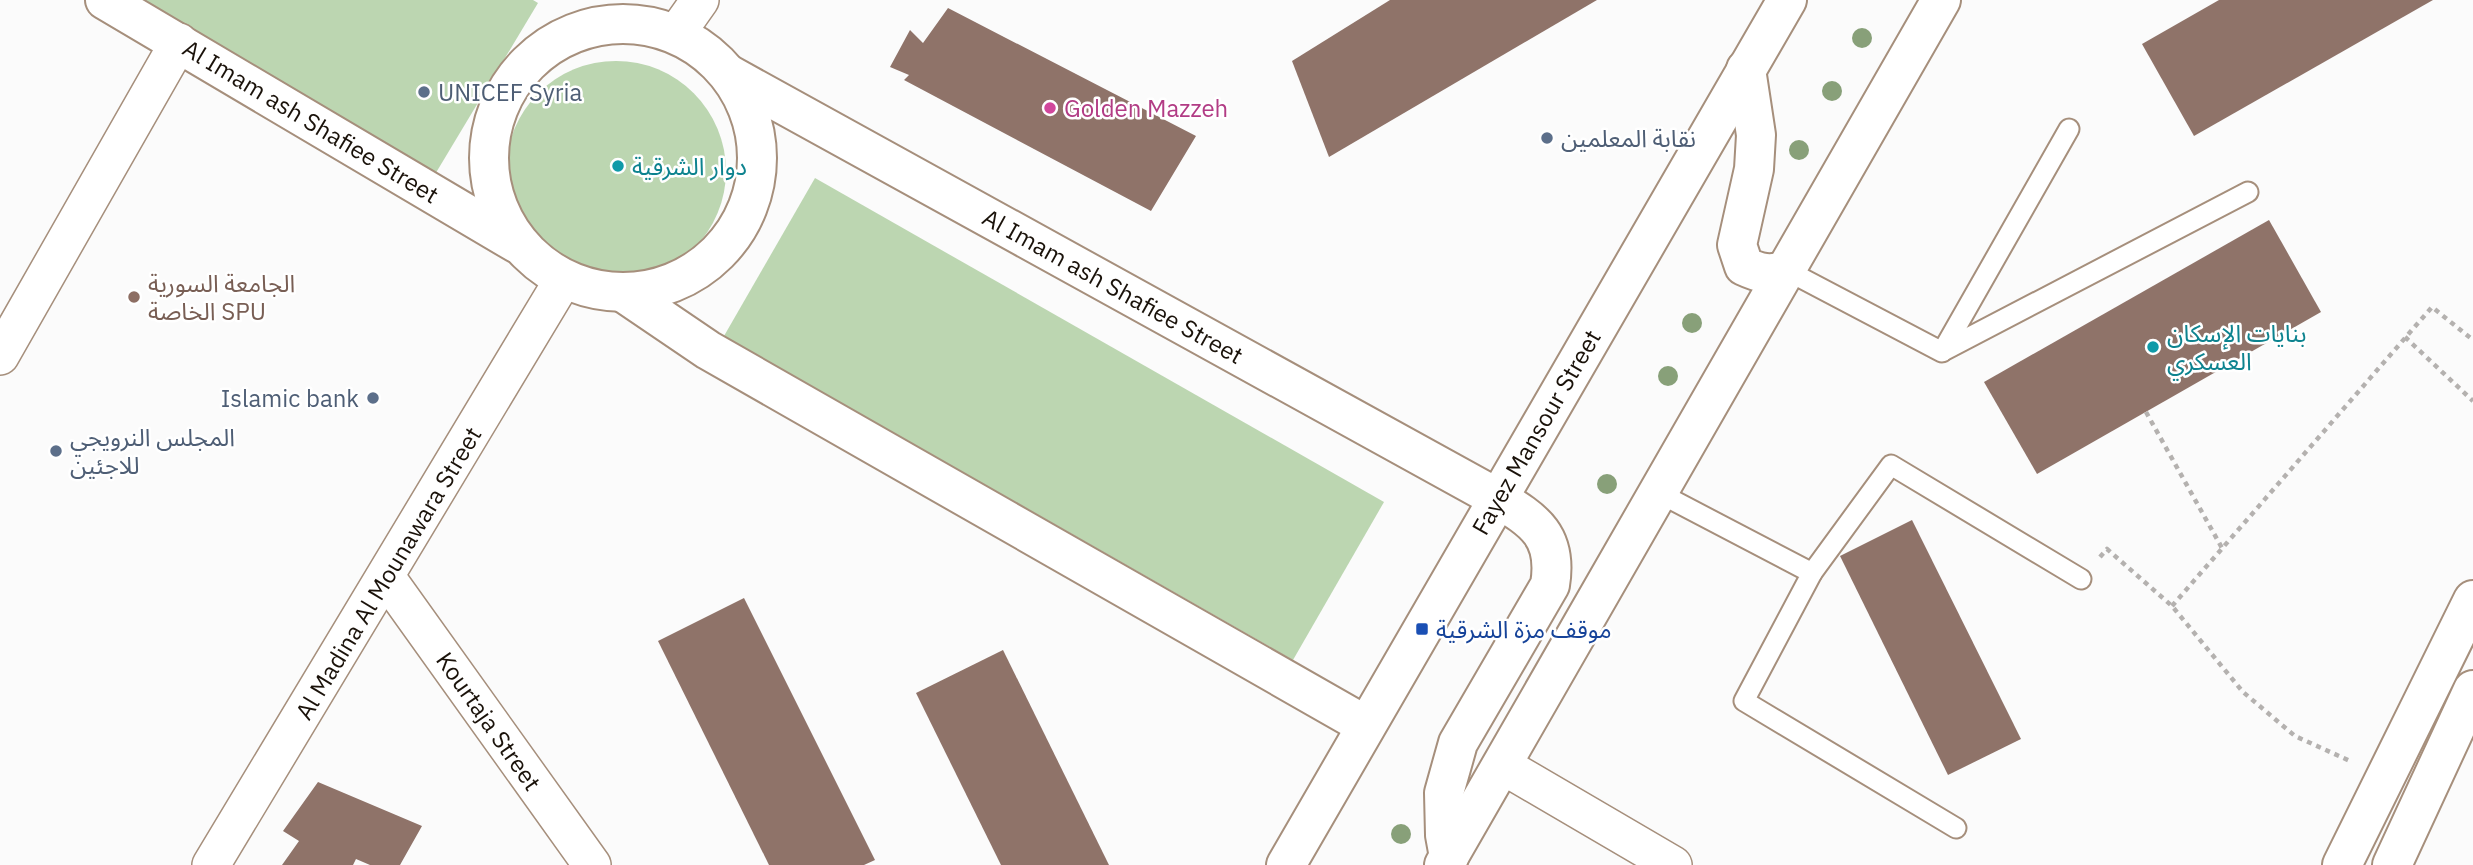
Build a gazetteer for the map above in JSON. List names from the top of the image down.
{
  "streets": {
    "main road": ["Al Imam ash Shafiee Street", "Fayez Mansour Street"],
    "street": ["Al Madina Al Mounawara Street", "Kourtaja Street"]
  },
  "crossings": [
    ["Al Imam ash Shafiee Street", "Fayez Mansour Street"],
    ["Al Madina Al Mounawara Street", "Kourtaja Street"]
  ],
  "places": {
    "other": [
      "UNICEF Syria",
      "Golden Mazzeh",
      "نقابة المعلمين",
      "دوار الشرقية",
      "الجامعة السورية الخاصة SPU",
      "بنايات الإسكان العسكري",
      "Islamic bank",
      "المجلس النرويجي للاجئين"
    ],
    "transit": ["موقف مزة الشرقية"]
  }
}
